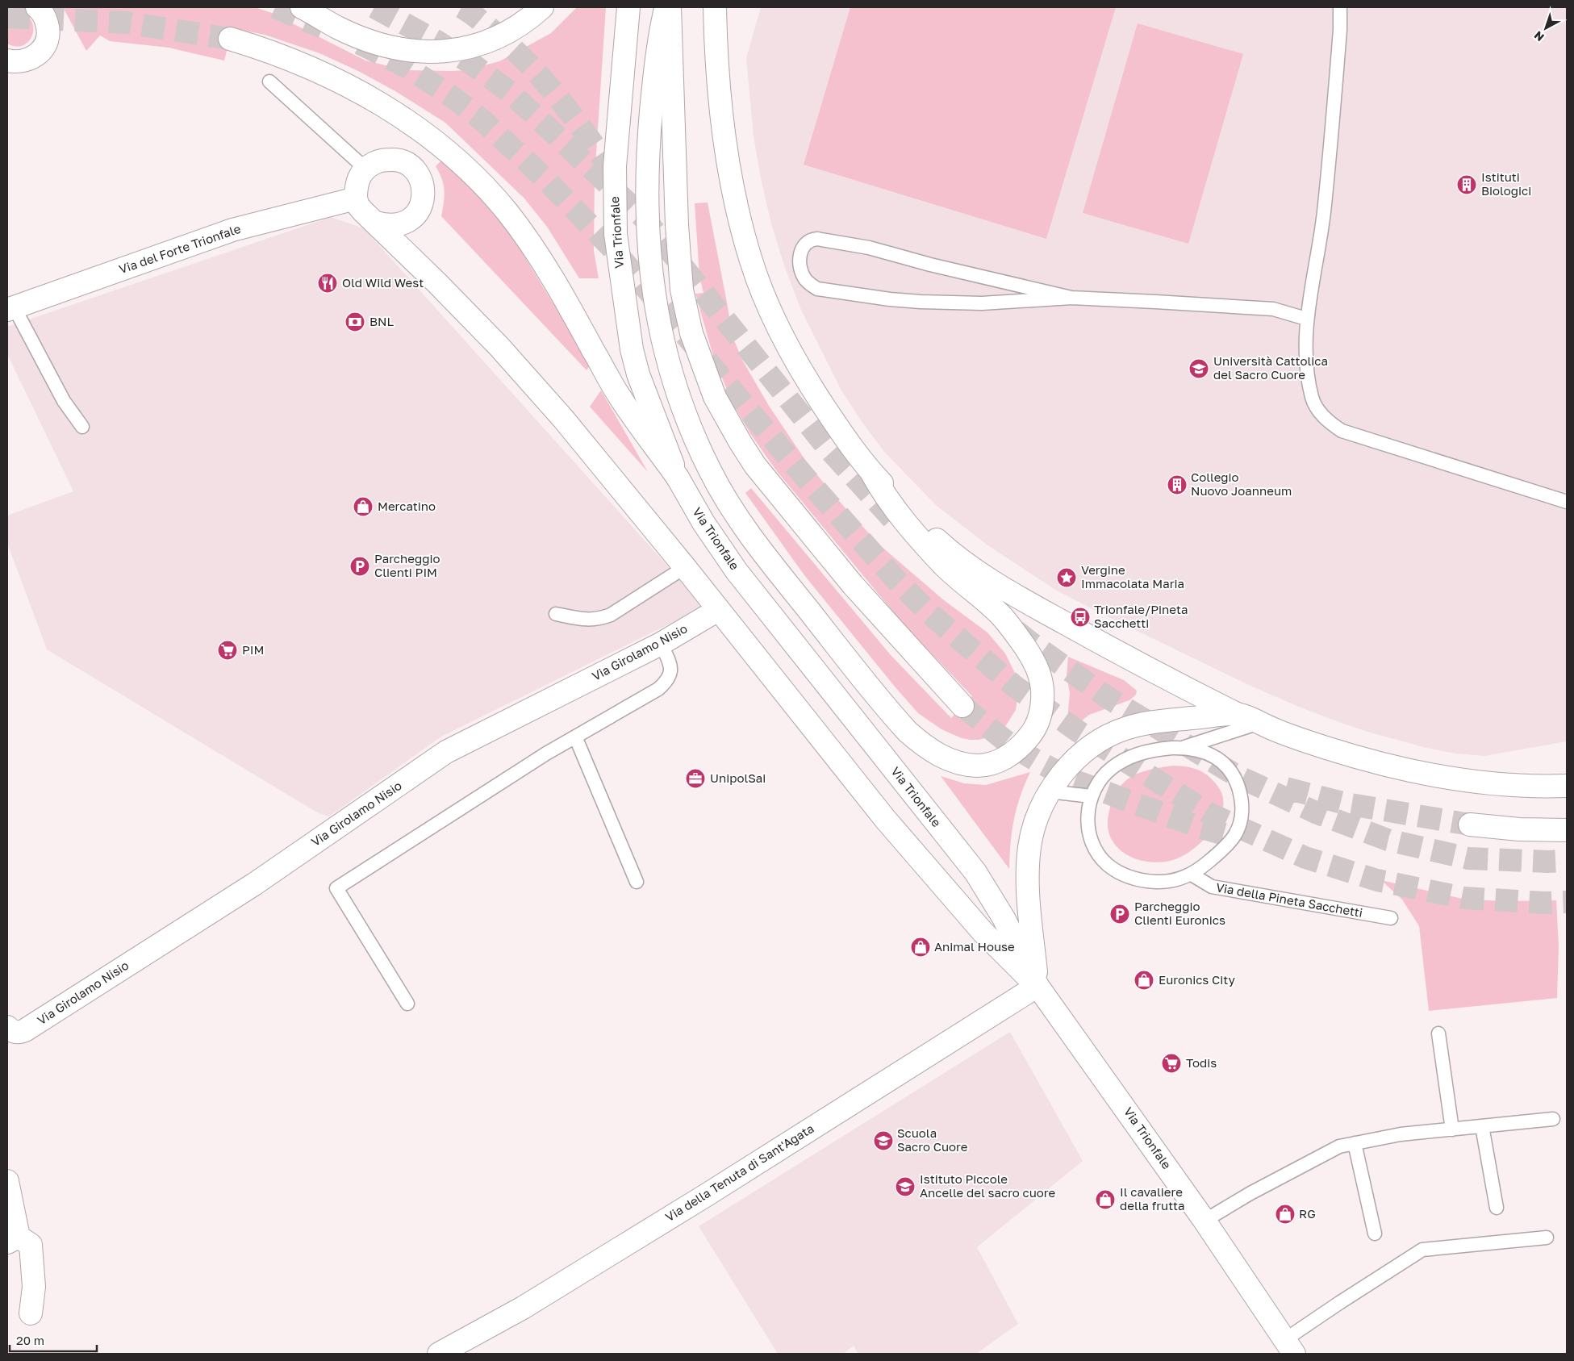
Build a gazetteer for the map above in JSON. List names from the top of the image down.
{
  "streets": {
    "main road": [
      "Via Trionfale",
      "Via del Forte Trionfale",
      "Via Girolamo Nisio",
      "Via della Tenuta di Sant'Agata"
    ],
    "lane": ["Via della Pineta Sacchetti"]
  },
  "crossings": [
    ["Via Trionfale", "Via del Forte Trionfale"],
    ["Via Trionfale", "Via Girolamo Nisio"],
    ["Via Trionfale", "Via della Tenuta di Sant'Agata"]
  ],
  "places": {
    "building": ["Istituti Biologici", "Collegio Nuovo Joanneum"],
    "restaurant": ["Old Wild West"],
    "bank": ["BNL"],
    "school or university": ["Università Cattolica del Sacro Cuore", "Scuola Sacro Cuore", "Istituto Piccole Ancelle del sacro cuore"],
    "shop": [
      "Mercatino",
      "Animal House",
      "Euronics City",
      "Il cavaliere della frutta",
      "RG"
    ],
    "parking": ["Parcheggio Clienti PIM", "Parcheggio Clienti Euronics"],
    "place": ["Vergine Immacolata Maria"],
    "bus stop": ["Trionfale/Pineta Sacchetti"],
    "supermarket": ["PIM", "Todis"],
    "office": ["UnipolSai"]
  },
  "scale_bar": "20 m",
  "north": "bottom left"
}
